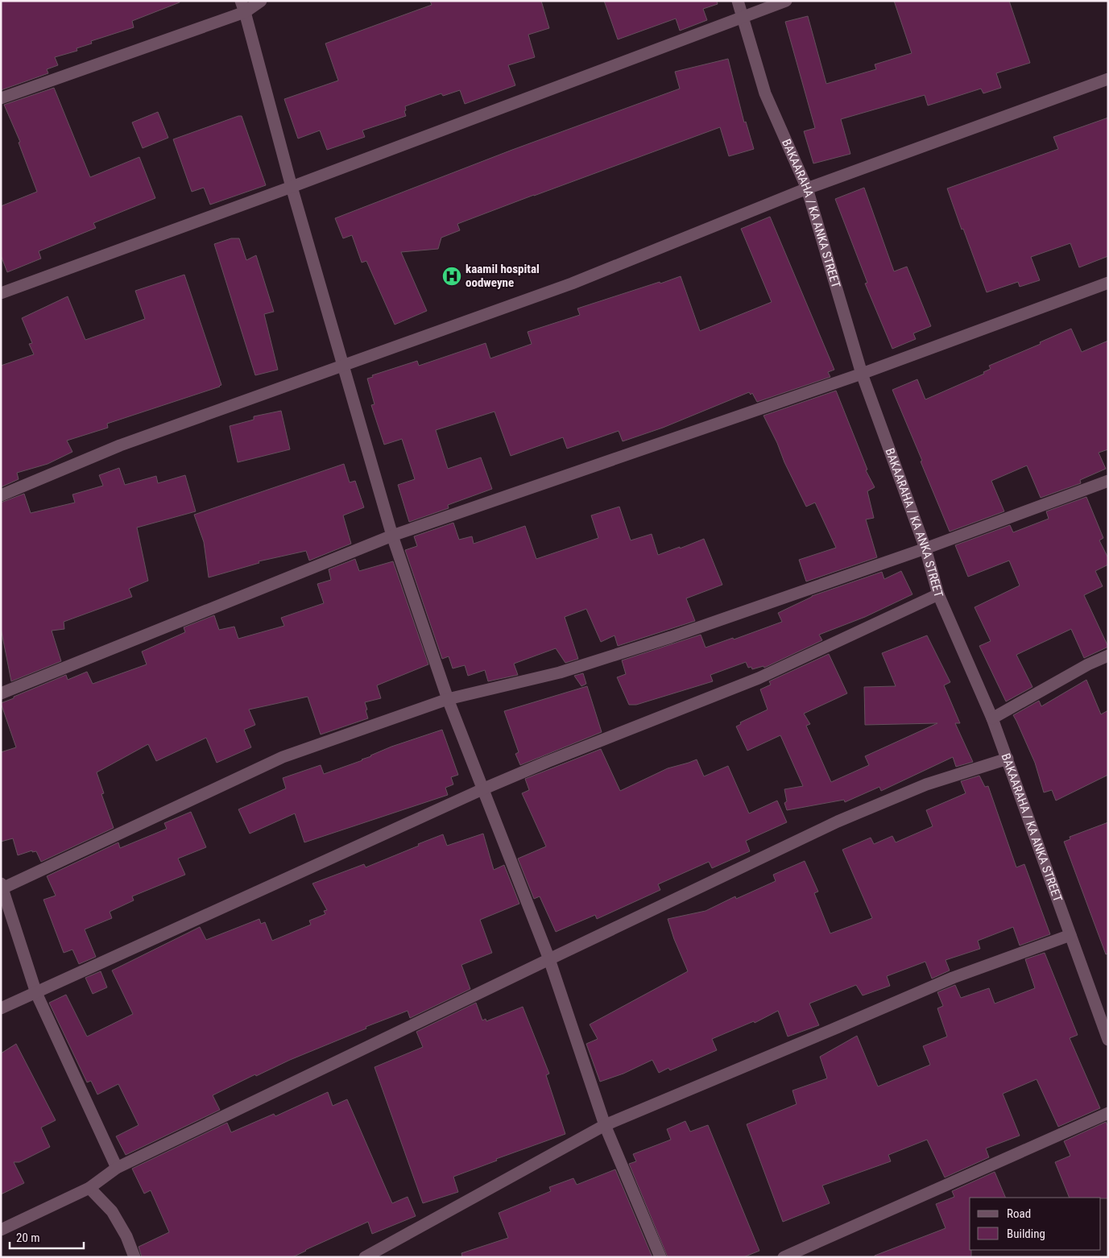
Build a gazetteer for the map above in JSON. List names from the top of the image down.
{
  "streets": {
    "street": ["BAKAARAHA / KA ANKA STREET"]
  },
  "places": {
    "hospital": ["kaamil hospital oodweyne"]
  },
  "legend": ["Road", "Building"],
  "scale_bar": "20 m"
}
